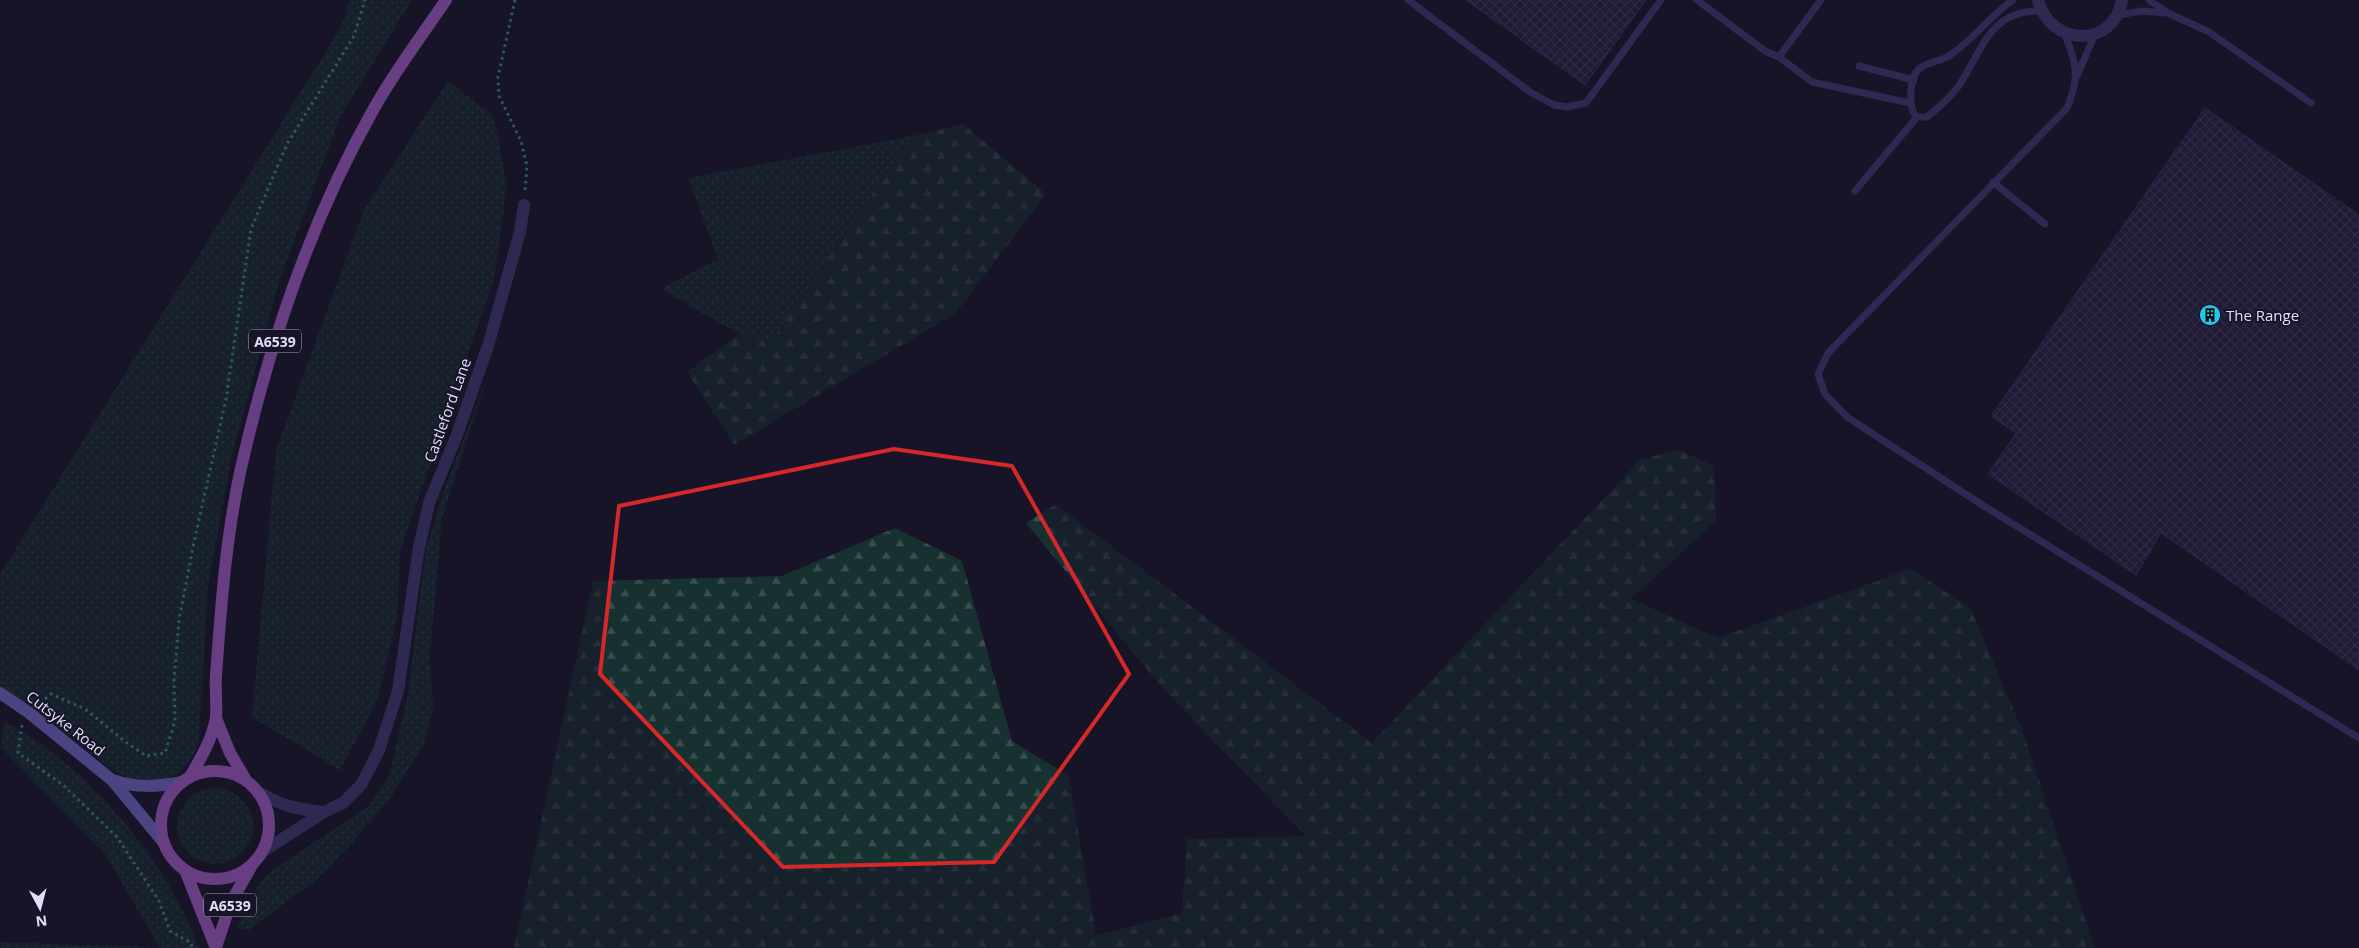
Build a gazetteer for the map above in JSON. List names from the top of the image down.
{
  "streets": {
    "main road": ["A6539", "Cutsyke Road"],
    "street": ["Castleford Lane"]
  },
  "crossings": [
    ["A6539", "Castleford Lane"],
    ["A6539", "Cutsyke Road"],
    ["Castleford Lane", "Cutsyke Road"]
  ],
  "places": {
    "building": ["The Range"]
  },
  "north": "bottom"
}
